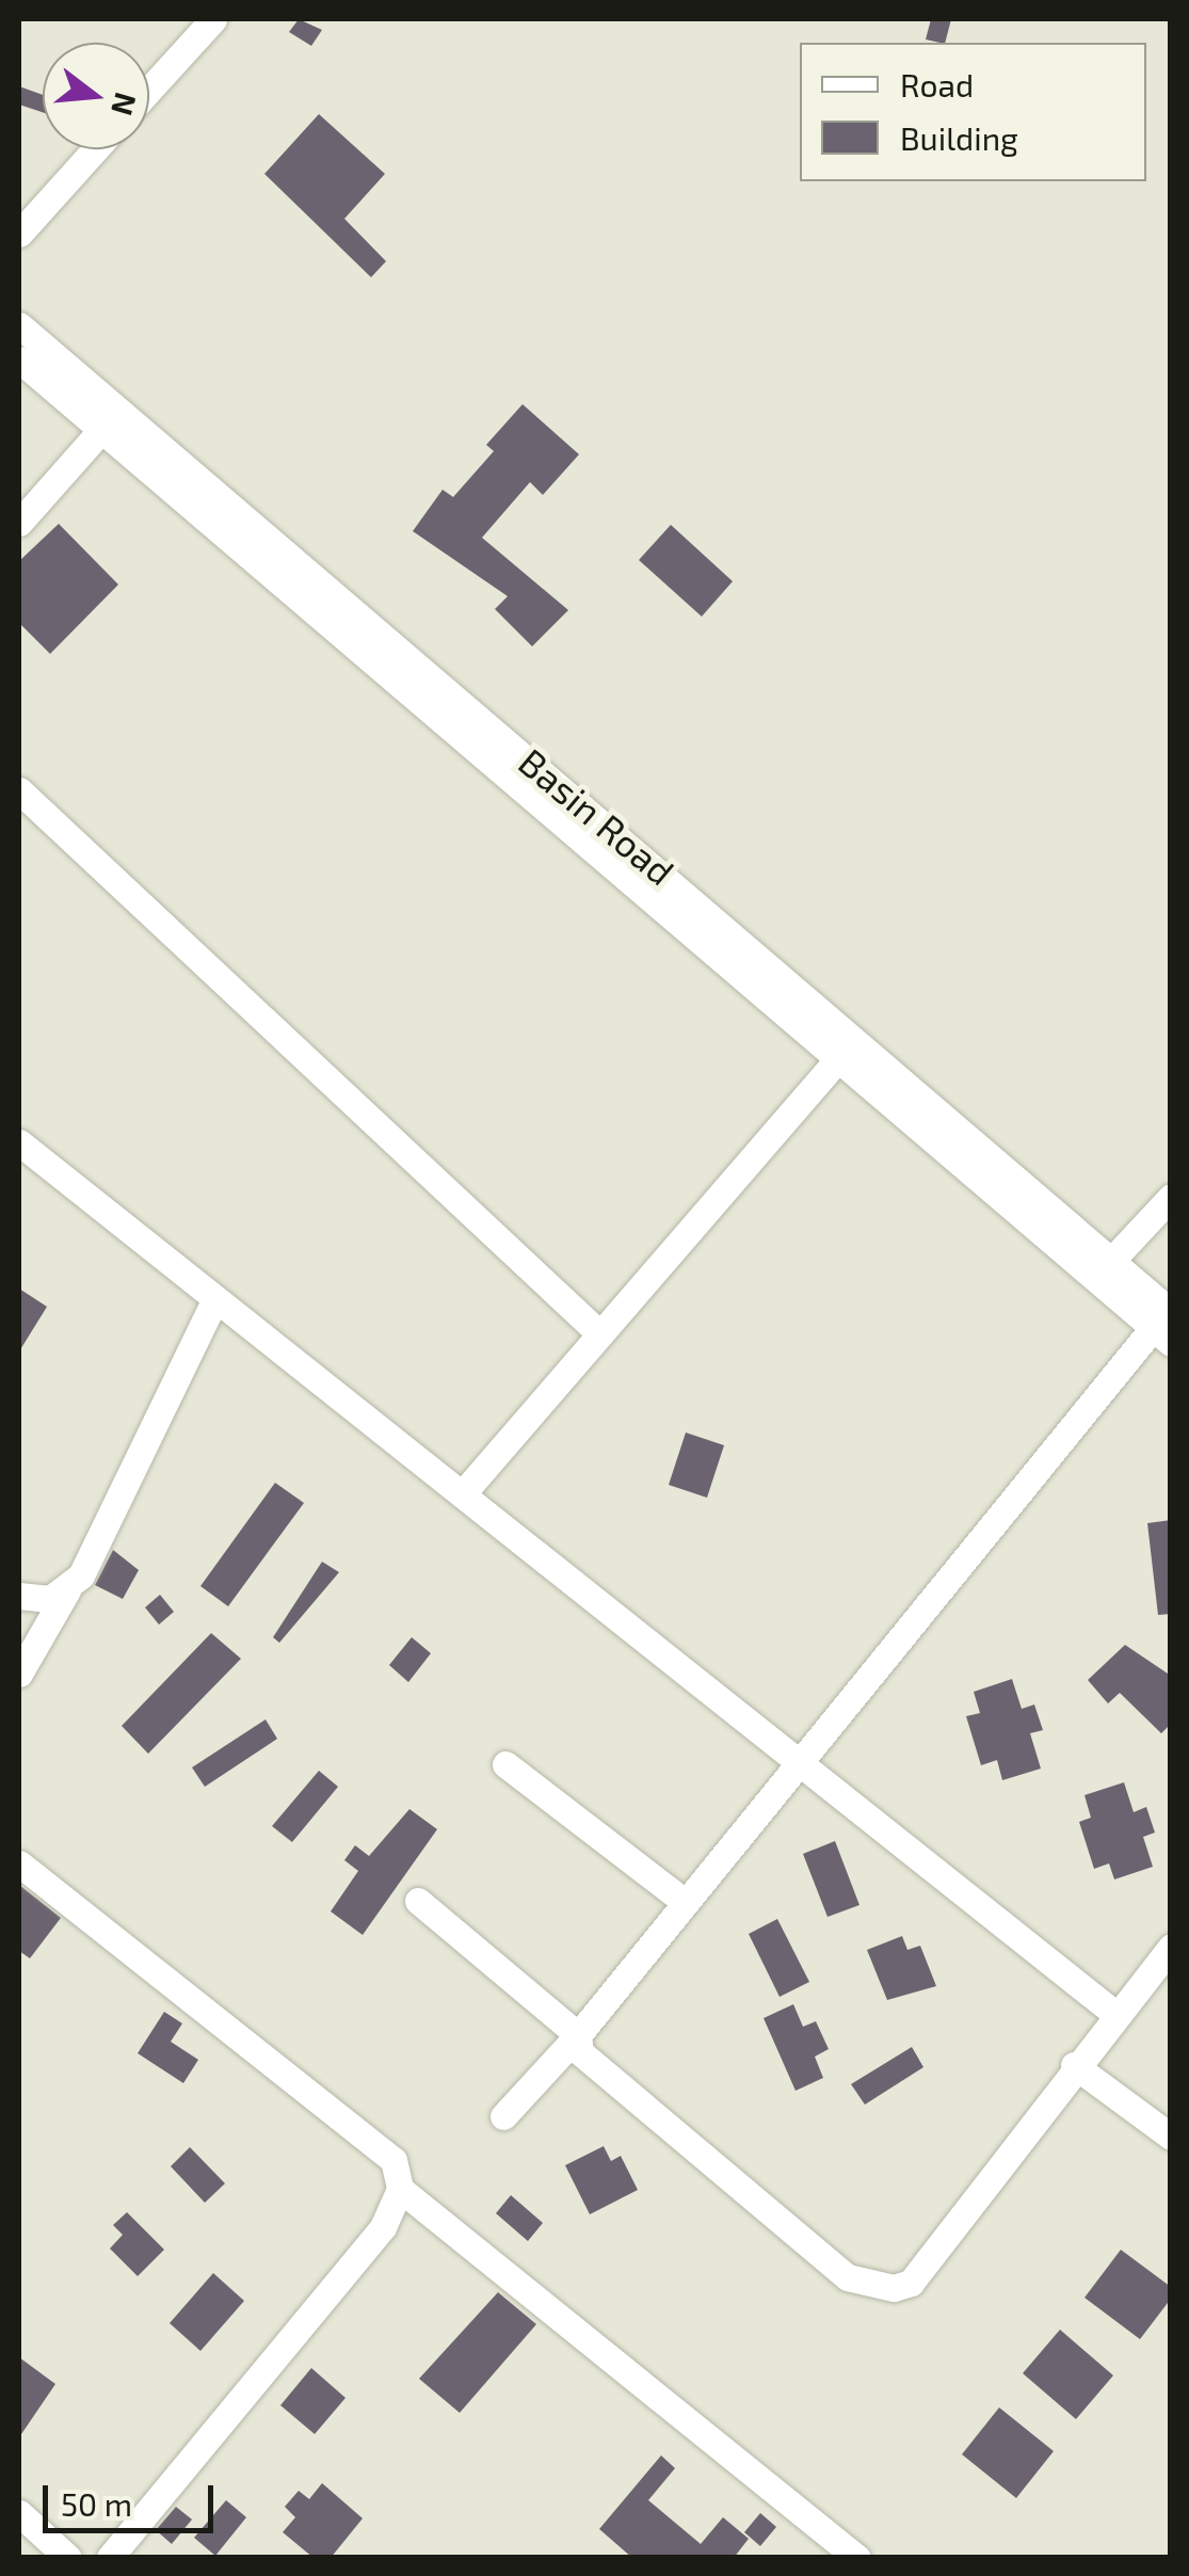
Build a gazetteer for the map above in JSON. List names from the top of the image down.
{
  "streets": {
    "street": ["Basin Road"]
  },
  "legend": ["Road", "Building"],
  "scale_bar": "50 m",
  "north": "right"
}
